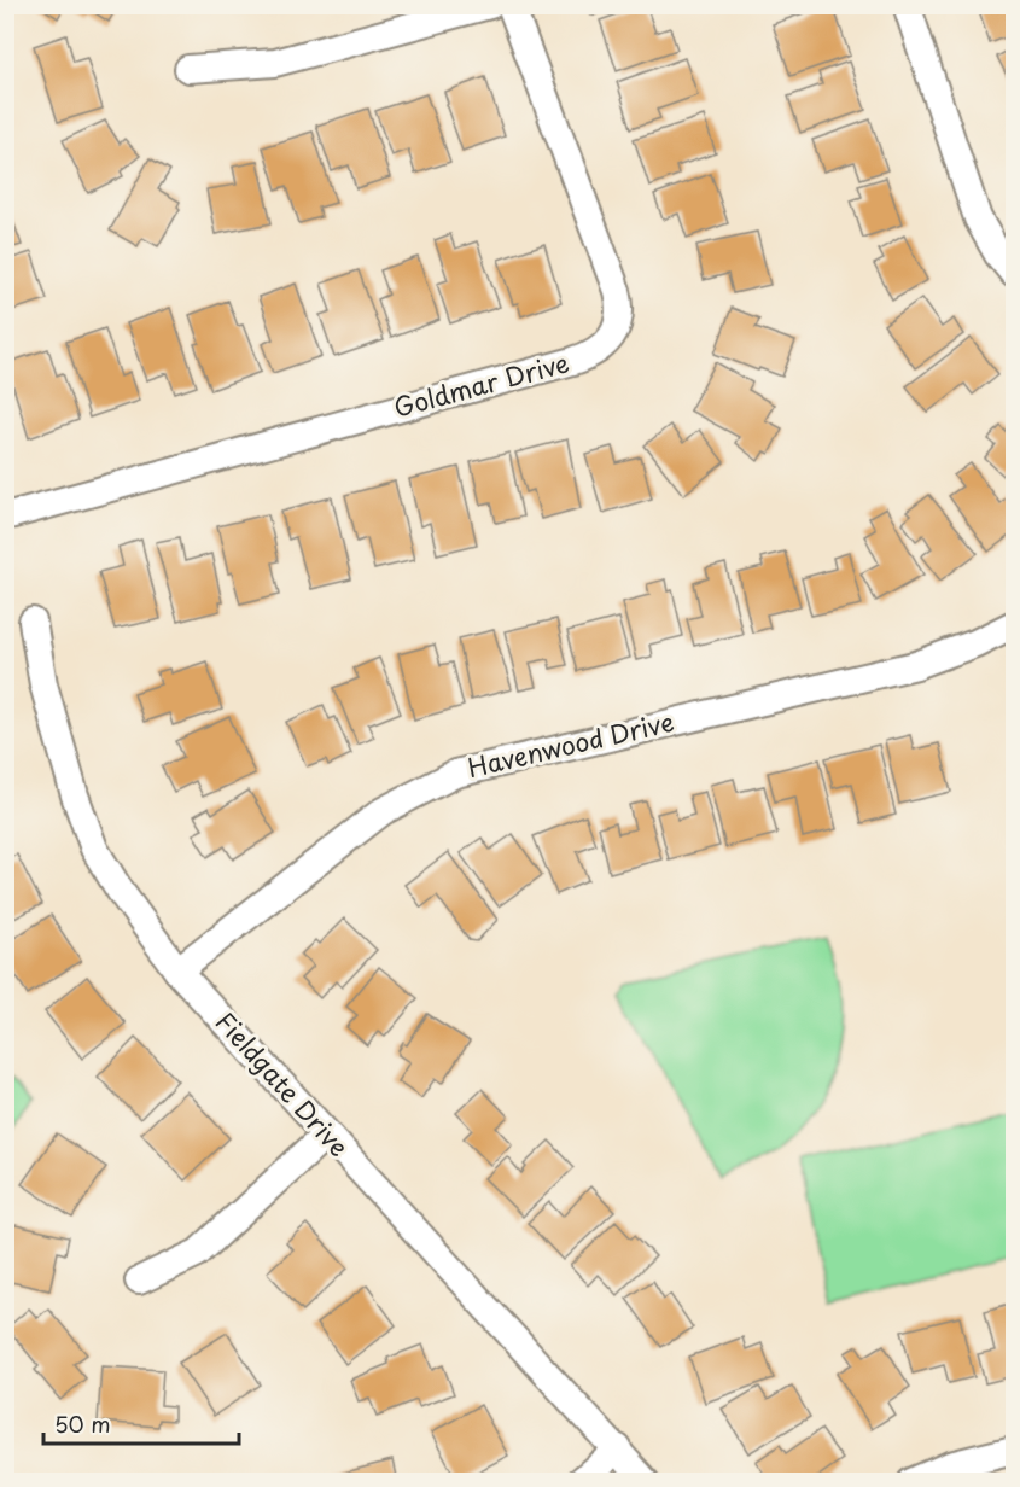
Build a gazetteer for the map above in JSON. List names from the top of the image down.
{
  "streets": {
    "street": ["Goldmar Drive", "Havenwood Drive", "Fieldgate Drive"]
  },
  "crossings": [
    ["Havenwood Drive", "Fieldgate Drive"]
  ],
  "scale_bar": "50 m"
}
